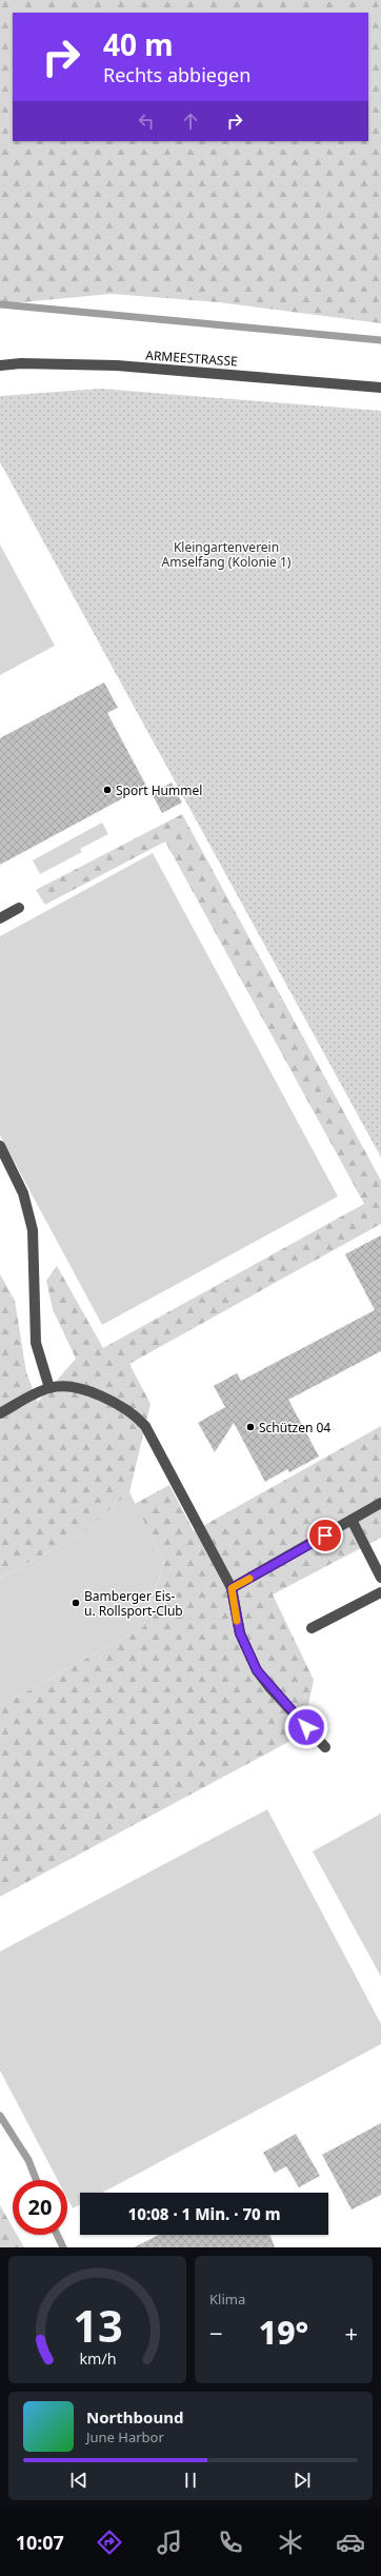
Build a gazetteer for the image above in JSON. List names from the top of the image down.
{
  "streets": {
    "street": ["ARMEESTRASSE"]
  },
  "parks": ["Kleingartenverein Amselfang (Kolonie 1)"],
  "places": ["Sport Hummel", "Schützen 04", "Bamberger Eis- u. Rollsport-Club"],
  "page": {
    "turn": ["40 m", "Rechts abbiegen"],
    "limit": "20",
    "trip": "10:08 · 1 Min. · 70 m",
    "tile": "Klima",
    "heat": ["−", "19°", "+"],
    "song": ["Northbound", "June Harbor"],
    "tabs": "10:07",
    "gauge": ["13", "km/h"]
  }
}
